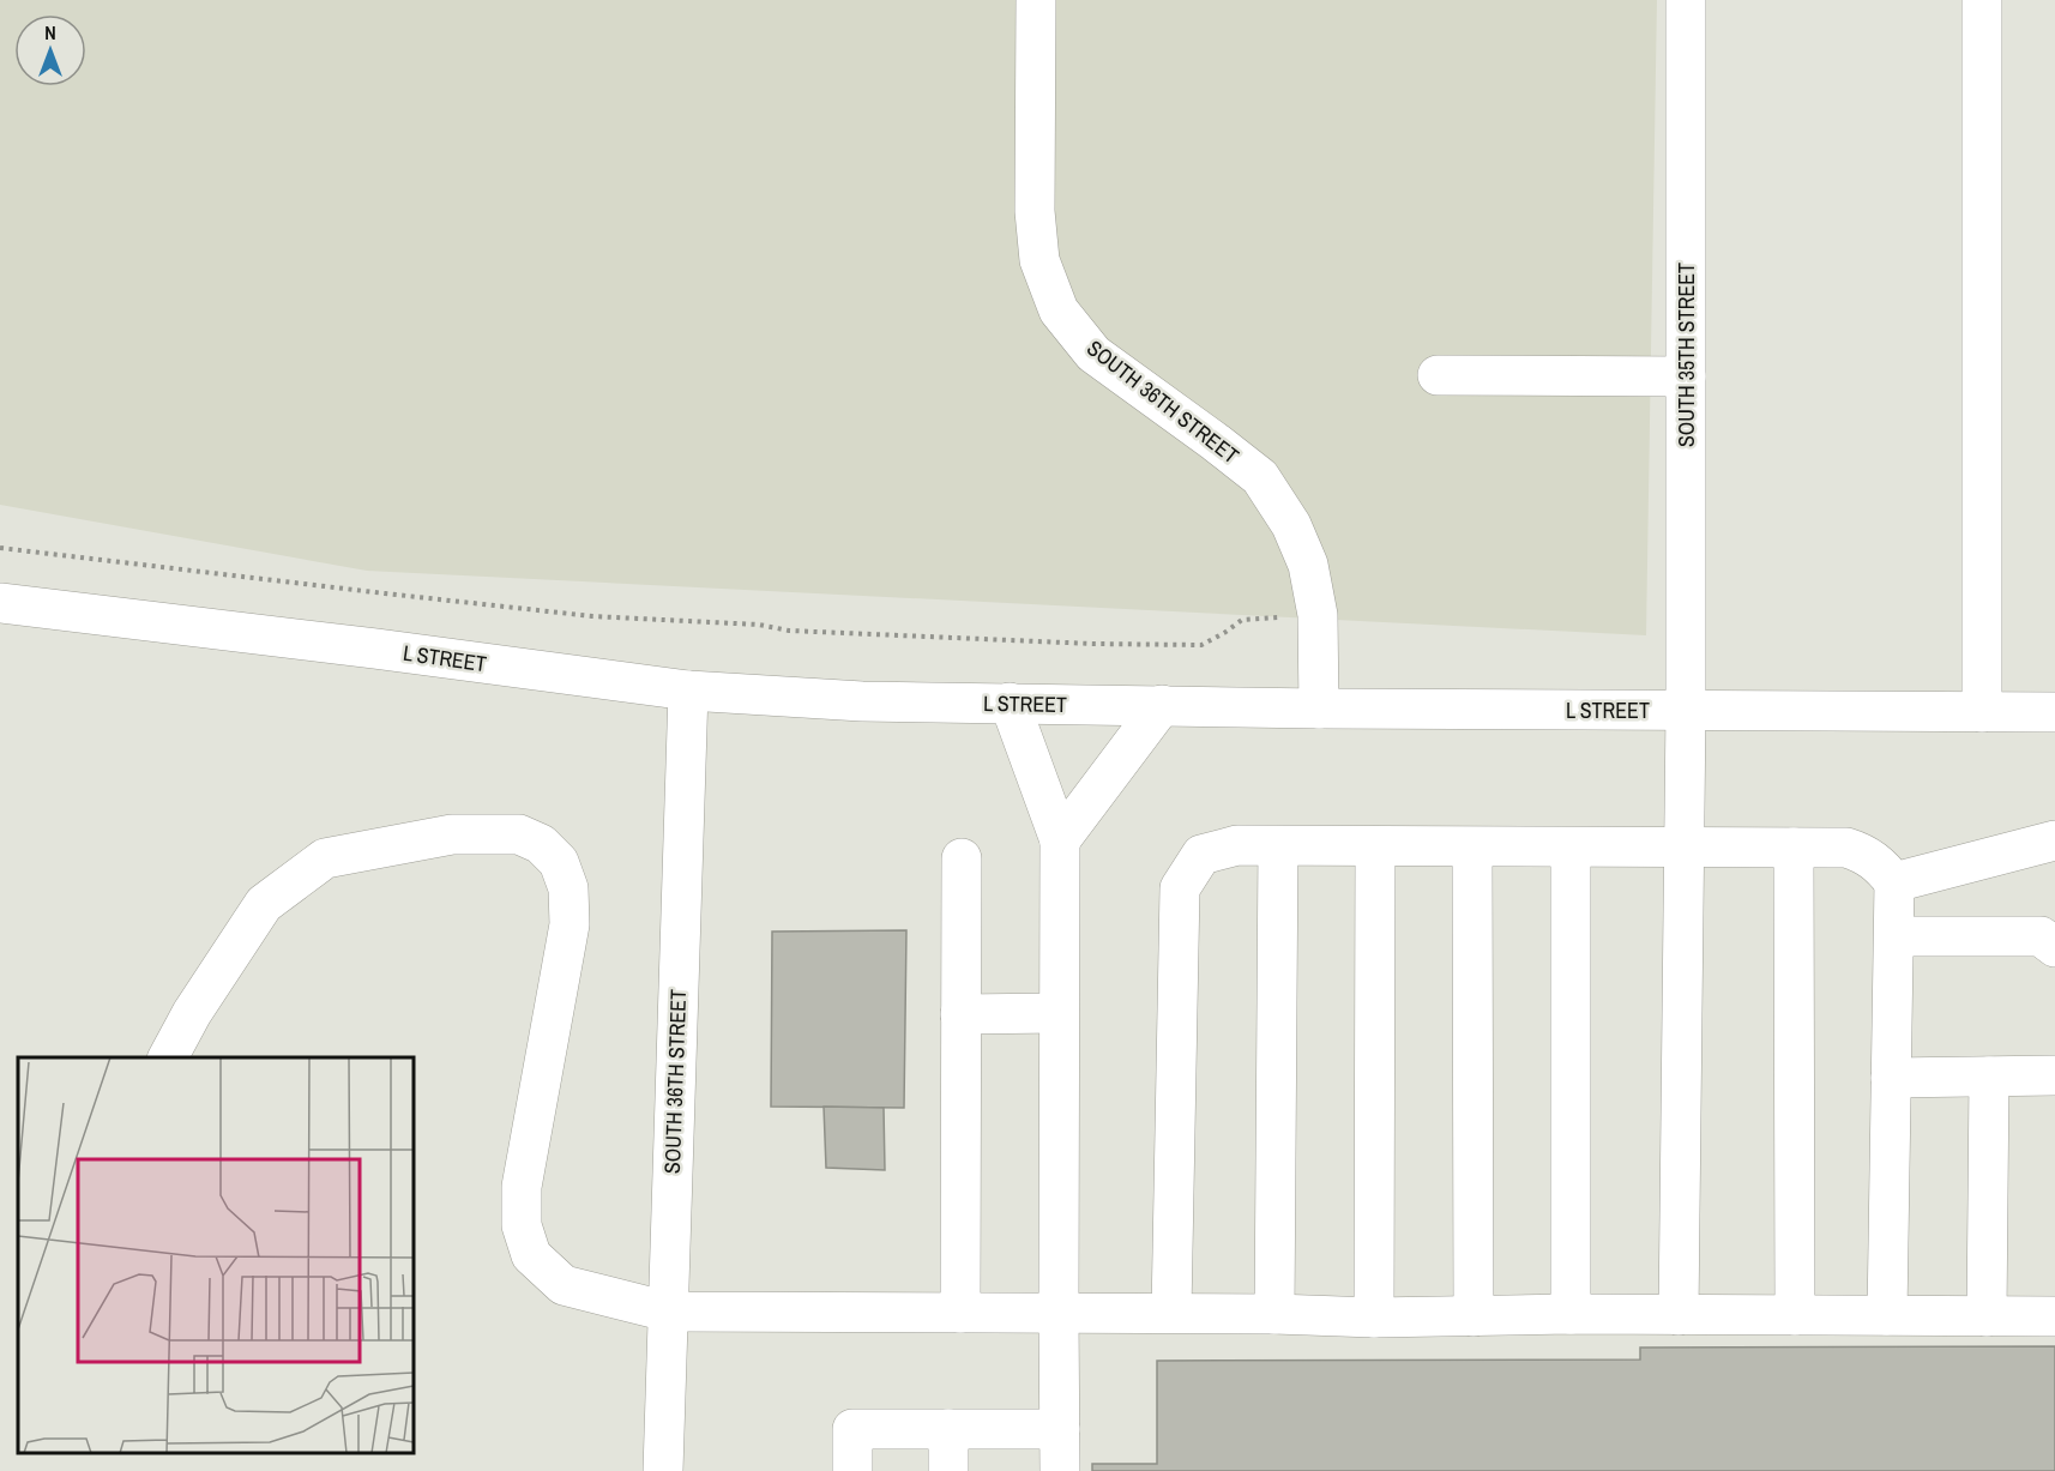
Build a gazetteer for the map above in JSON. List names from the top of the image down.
{
  "streets": {
    "main road": ["SOUTH 35TH STREET", "SOUTH 36TH STREET", "L STREET"]
  },
  "crossings": [
    ["SOUTH 35TH STREET", "L STREET"],
    ["SOUTH 36TH STREET", "L STREET"]
  ],
  "north": "top"
}
